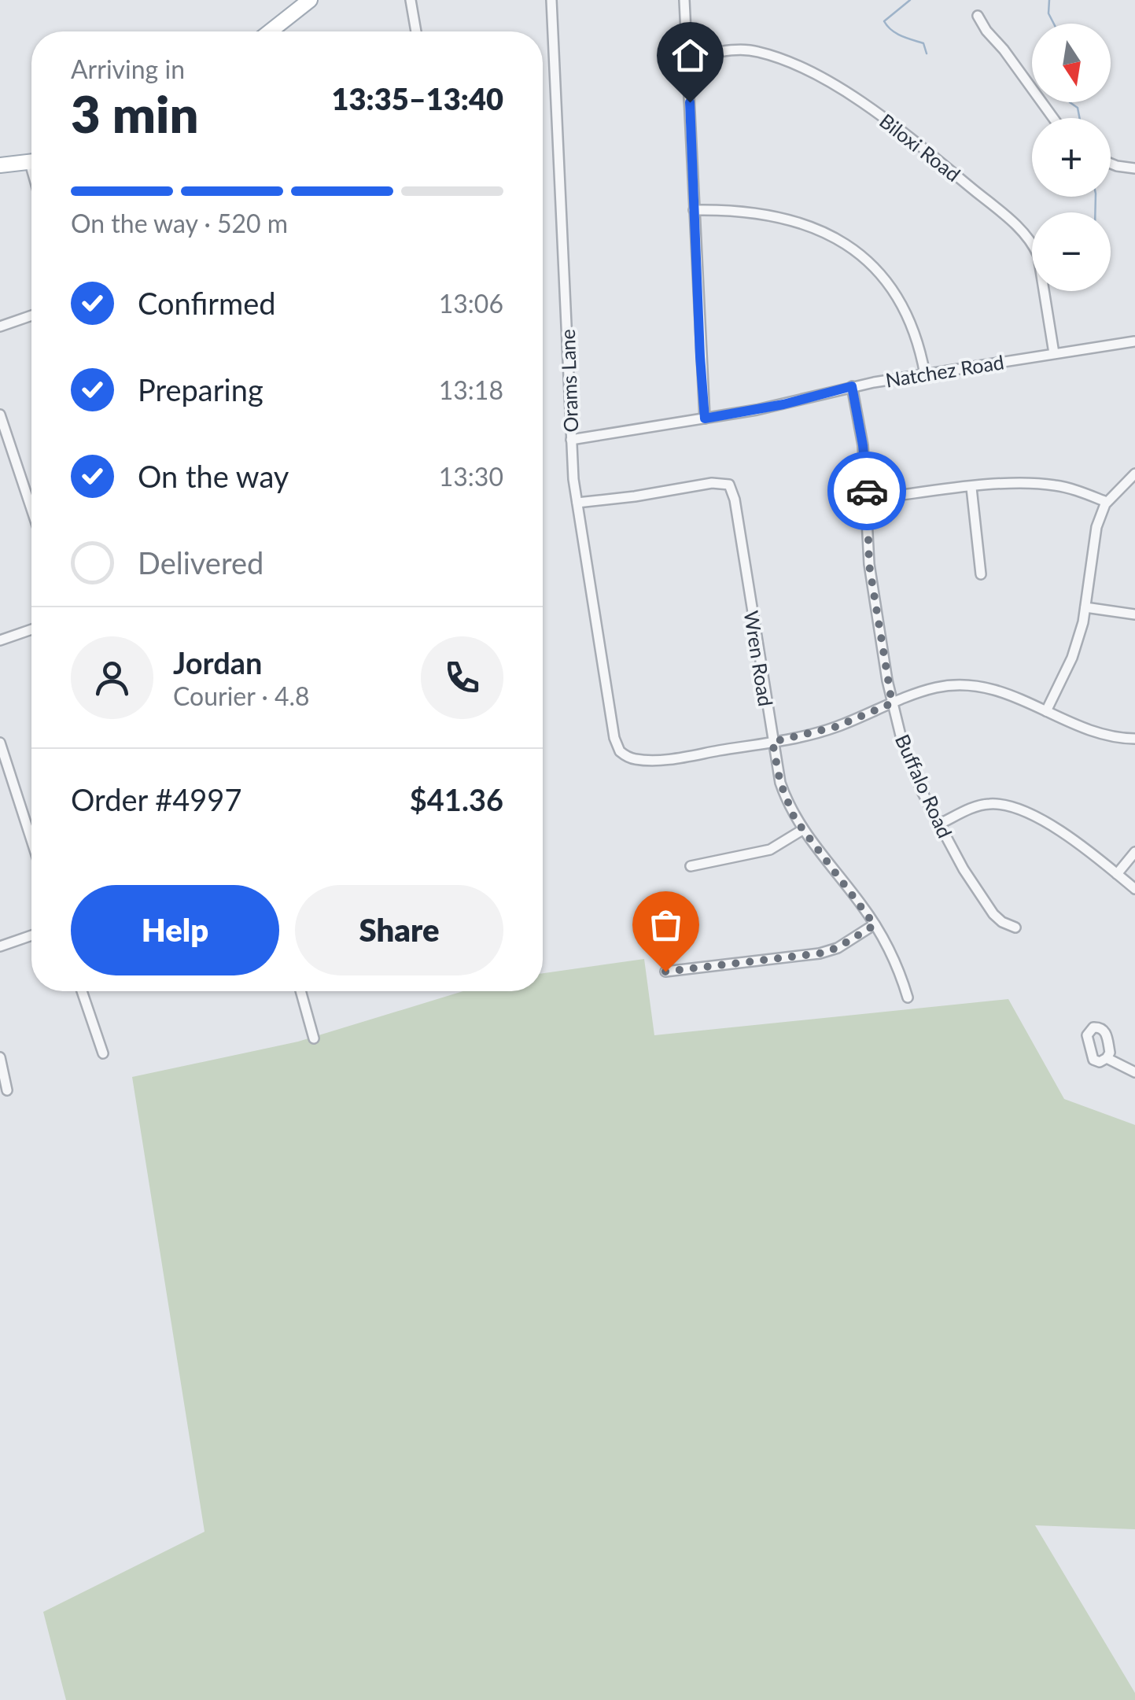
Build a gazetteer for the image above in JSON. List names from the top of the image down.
{
  "streets": {
    "street": [
      "Biloxi Road",
      "Natchez Road",
      "Orams Lane",
      "Wren Road",
      "Buffalo Road"
    ]
  },
  "crossings": [
    ["Biloxi Road", "Natchez Road"],
    ["Natchez Road", "Orams Lane"],
    ["Natchez Road", "Buffalo Road"],
    ["Orams Lane", "Wren Road"]
  ],
  "north": "bottom",
  "page": {
    "map_buttons": ["+", "−"],
    "heading": ["3 min", "Arriving in", "13:35–13:40"],
    "panel": [
      "Jordan",
      "Courier · 4.8",
      "Order #4997",
      "$41.36"
    ],
    "bar": "On the way · 520 m",
    "list": [
      ["Confirmed", "13:06"],
      ["Preparing", "13:18"],
      ["On the way", "13:30"],
      "Delivered"
    ],
    "buttons": ["Help", "Share"]
  }
}
